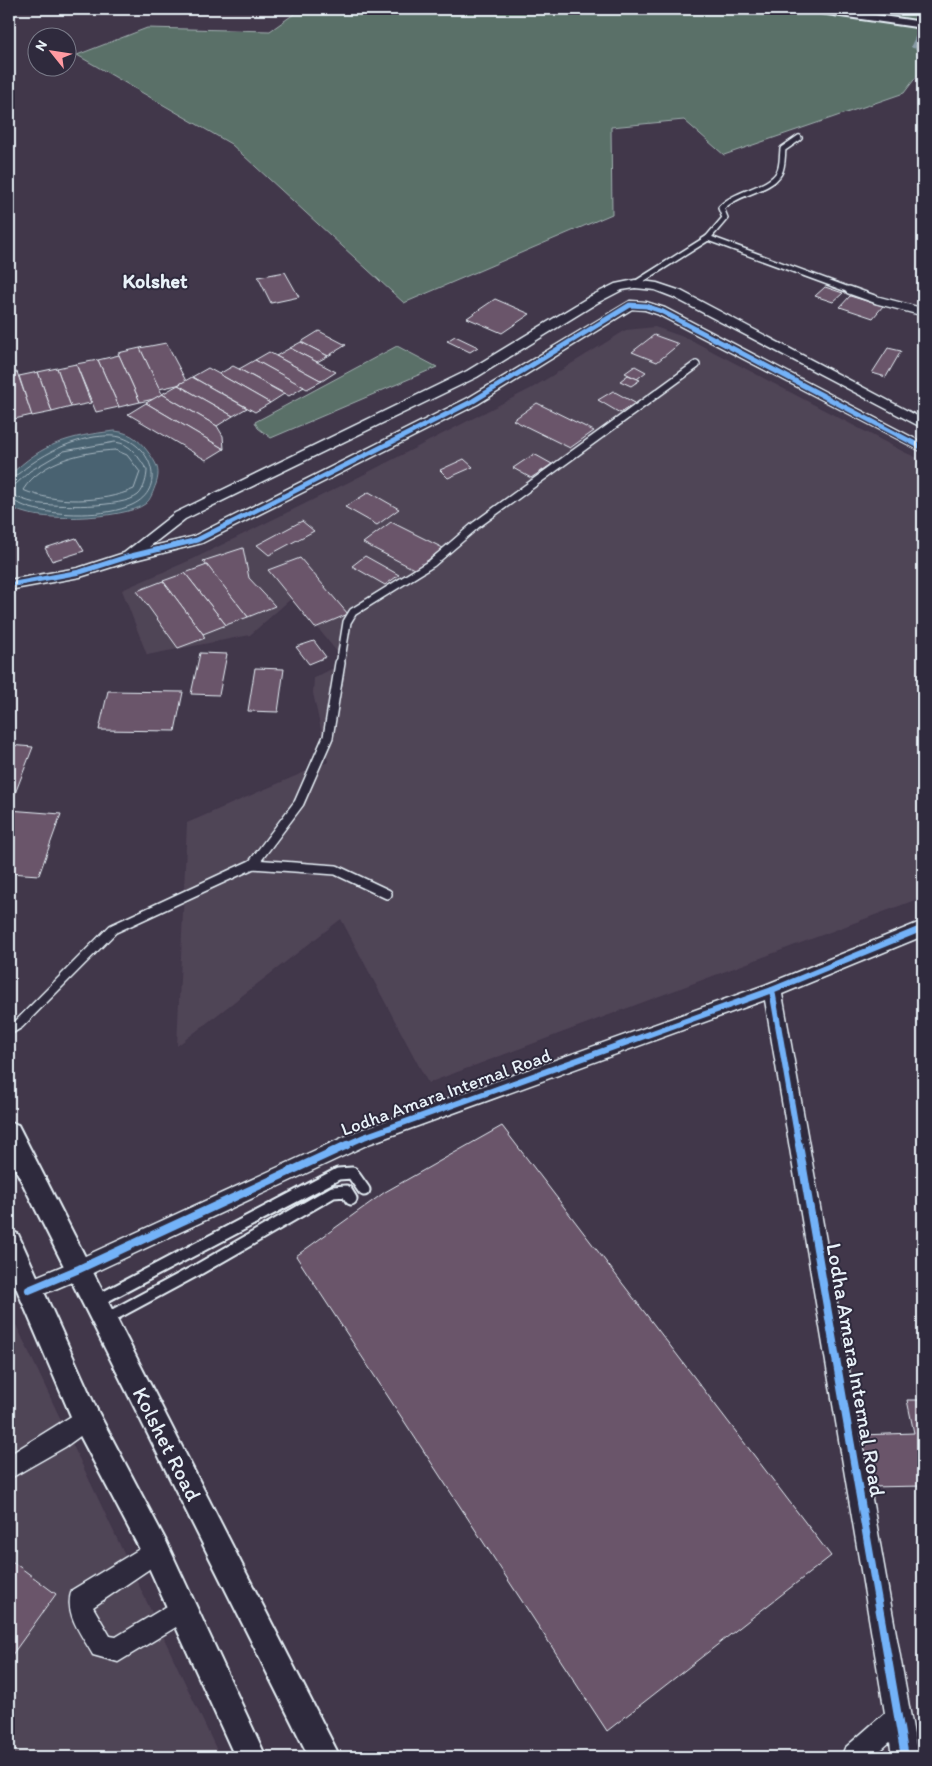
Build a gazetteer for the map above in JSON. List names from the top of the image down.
{
  "streets": {
    "street": ["Lodha Amara Internal Road", "Kolshet Road"]
  },
  "crossings": [
    ["Lodha Amara Internal Road", "Kolshet Road"]
  ],
  "districts": ["Kolshet"],
  "north": "top left"
}
